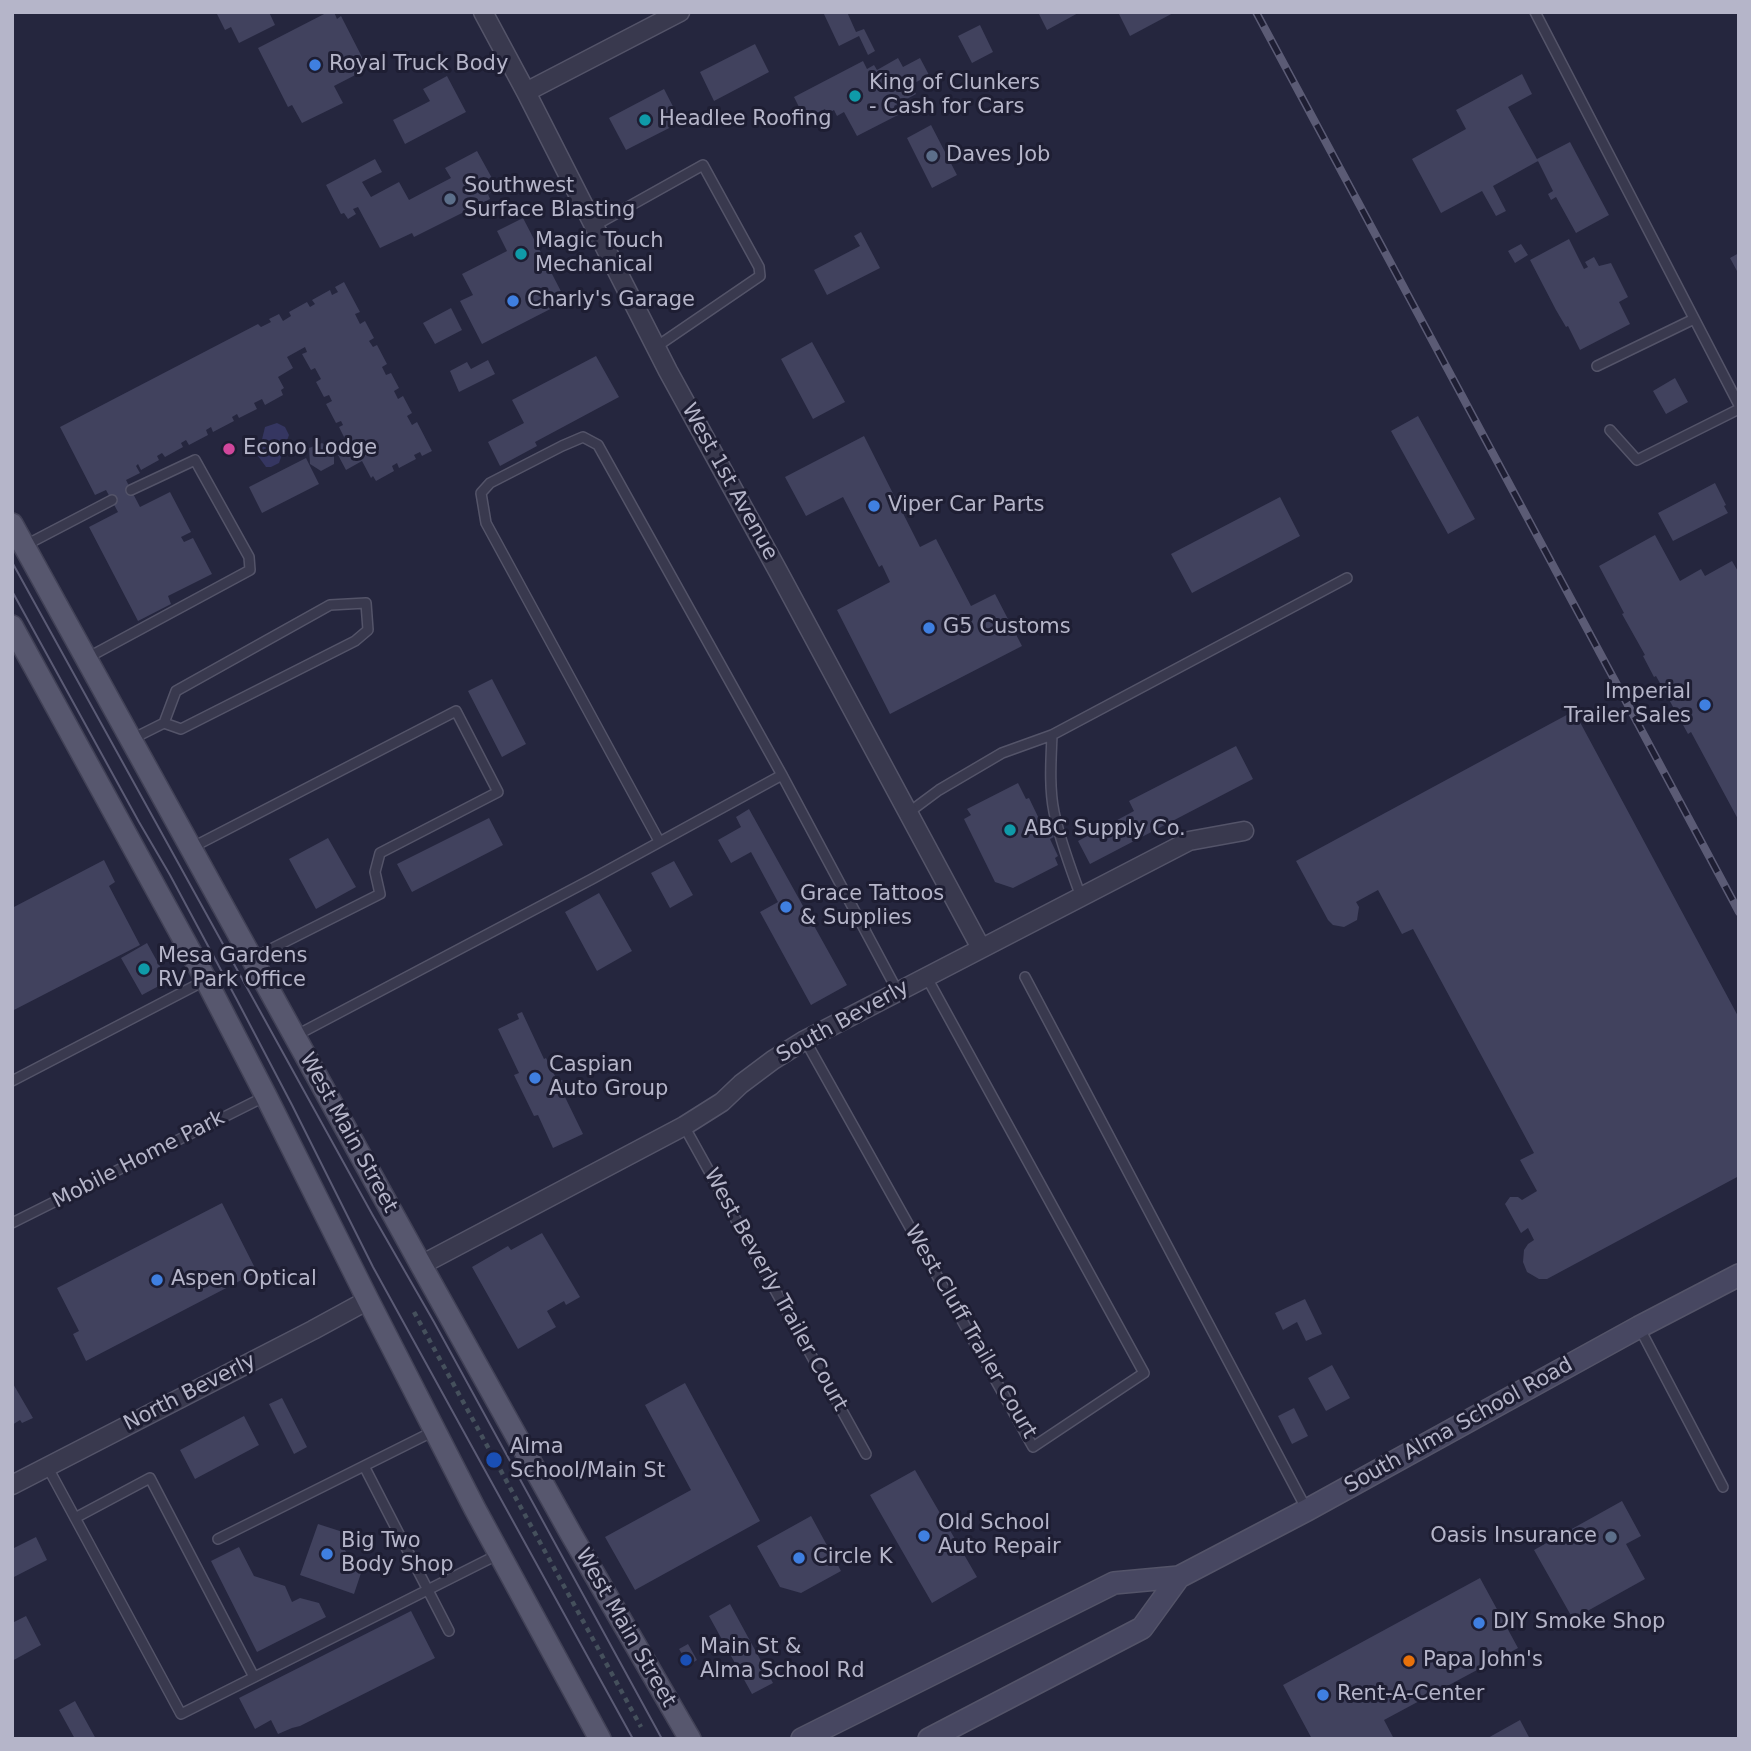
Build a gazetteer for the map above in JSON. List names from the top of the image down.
{
  "streets": {
    "main road": ["West Main Street", "South Alma School Road"],
    "street": ["West 1st Avenue", "South Beverly", "North Beverly"],
    "lane": ["Mobile Home Park", "West Beverly Trailer Court", "West Cluff Trailer Court"]
  },
  "crossings": [
    ["West 1st Avenue", "South Beverly"],
    ["South Beverly", "West Main Street"],
    ["South Beverly", "West Beverly Trailer Court"],
    ["South Beverly", "West Cluff Trailer Court"]
  ],
  "places": [
    "Royal Truck Body",
    "King of Clunkers - Cash for Cars",
    "Headlee Roofing",
    "Daves Job",
    "Southwest Surface Blasting",
    "Magic Touch Mechanical",
    "Charly's Garage",
    "Econo Lodge",
    "Viper Car Parts",
    "G5 Customs",
    "Imperial Trailer Sales",
    "ABC Supply Co.",
    "Grace Tattoos & Supplies",
    "Mesa Gardens RV Park Office",
    "Caspian Auto Group",
    "Aspen Optical",
    "Alma School/Main St",
    "Old School Auto Repair",
    "Oasis Insurance",
    "Big Two Body Shop",
    "Circle K",
    "DIY Smoke Shop",
    "Main St & Alma School Rd",
    "Papa John's",
    "Rent-A-Center"
  ]
}
